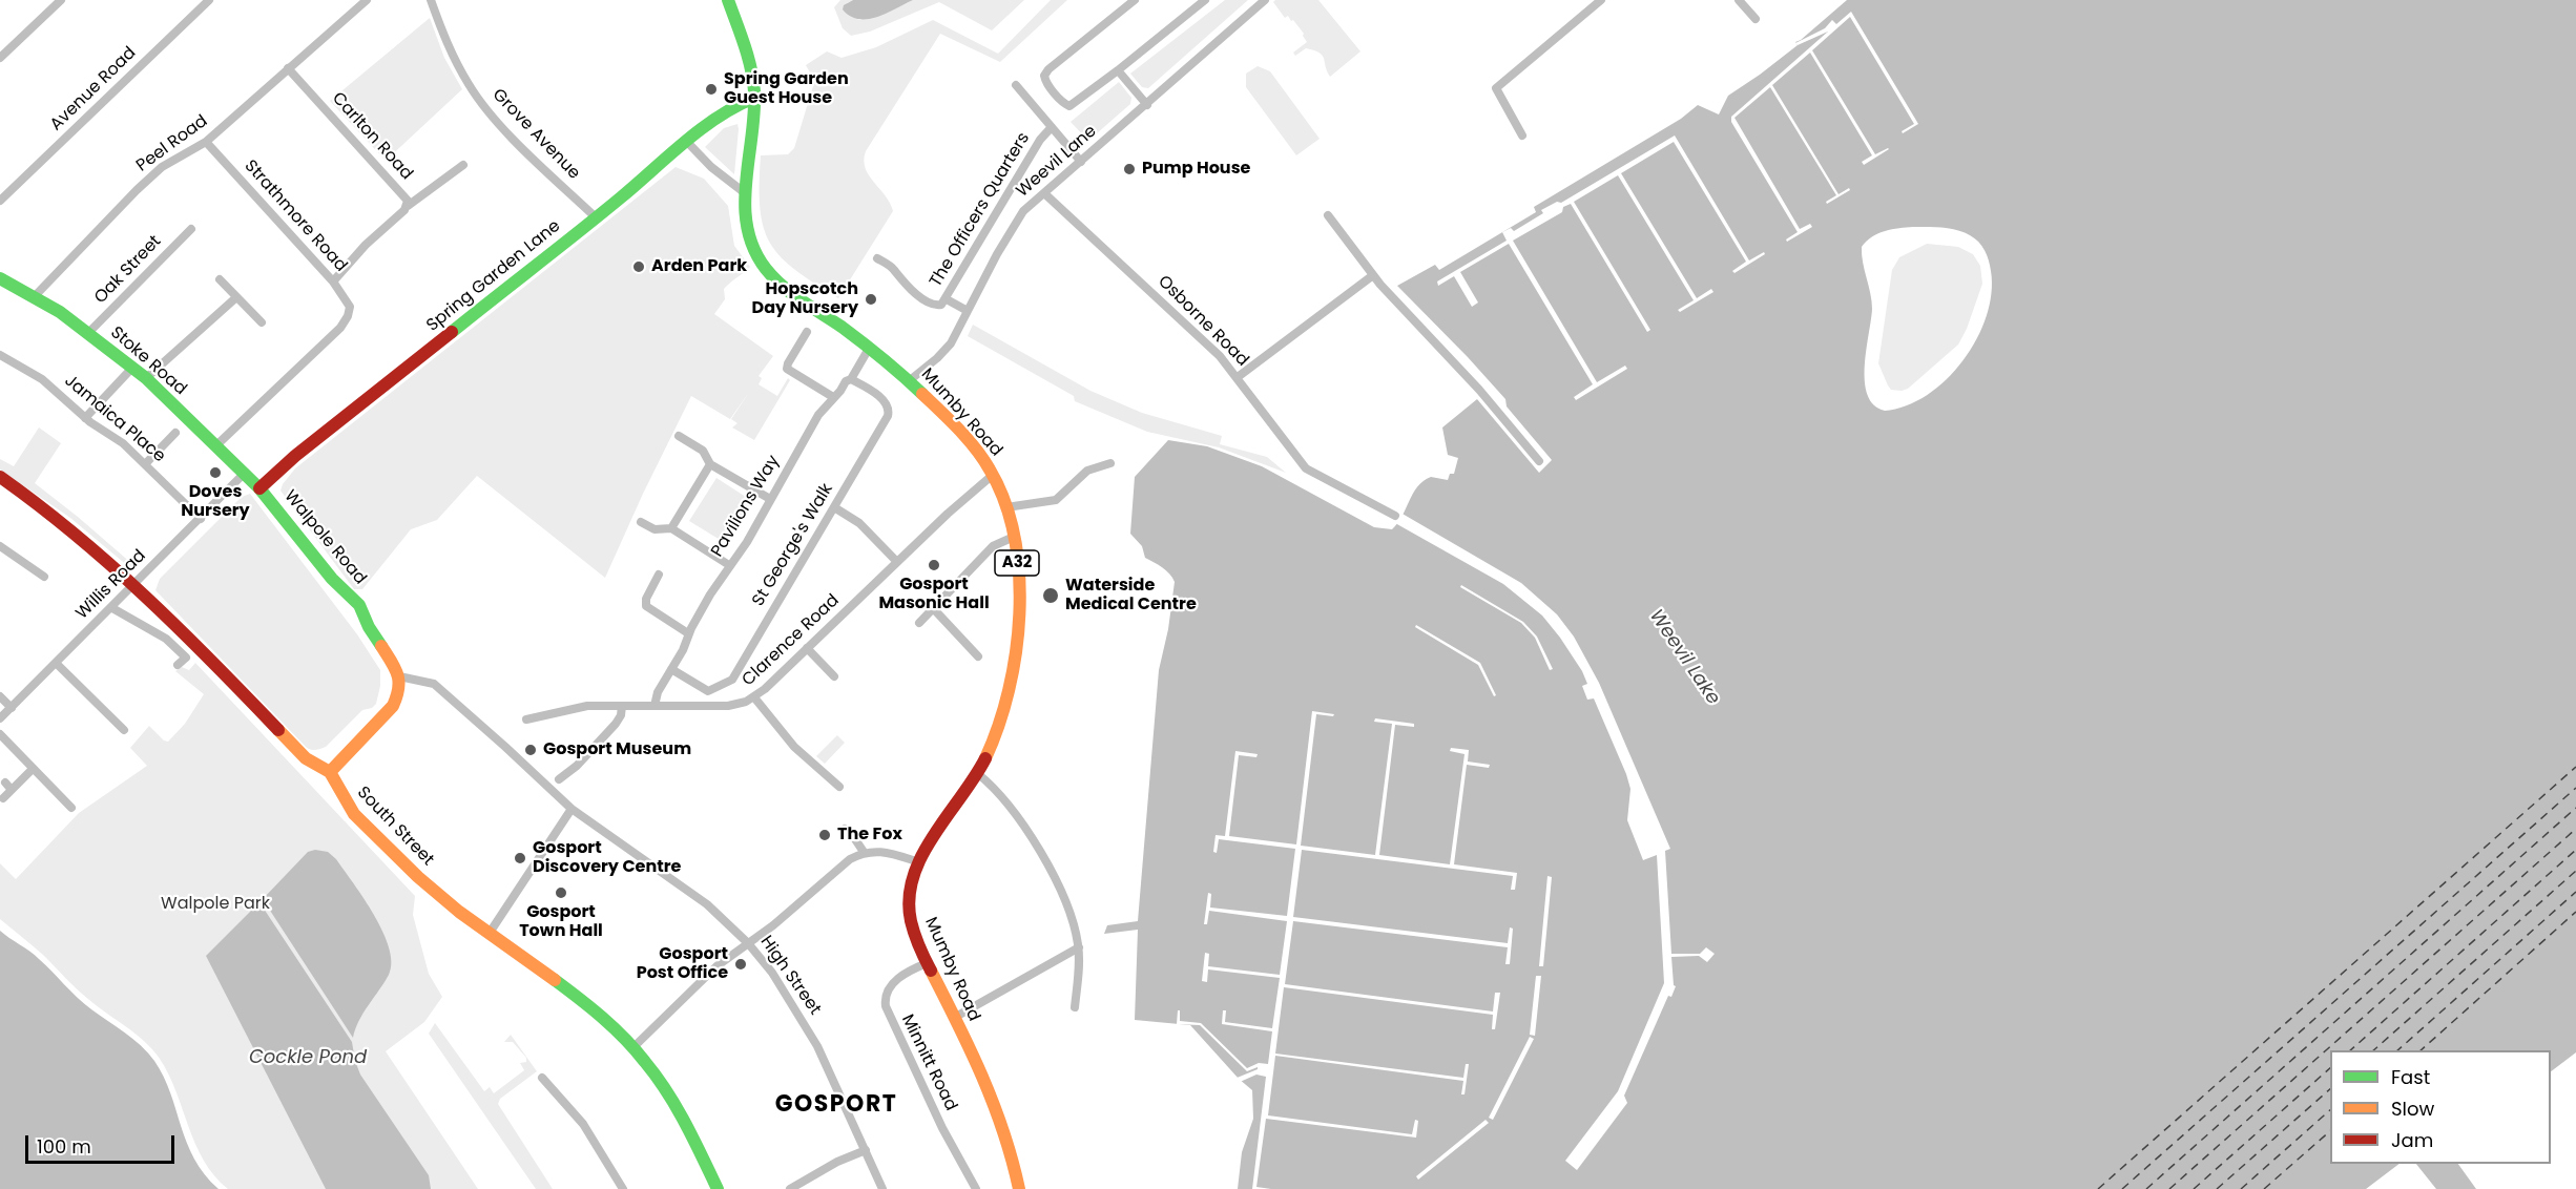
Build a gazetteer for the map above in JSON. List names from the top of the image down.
{
  "streets": {
    "main road": [
      "Spring Garden Lane",
      "Stoke Road",
      "Mumby Road",
      "Walpole Road",
      "A32",
      "South Street"
    ],
    "street": [
      "Avenue Road",
      "Grove Avenue",
      "Carlton Road",
      "Peel Road",
      "Weevil Lane",
      "The Officers Quarters",
      "Strathmore Road",
      "Oak Street",
      "Osborne Road",
      "Jamaica Place",
      "Pavilions Way",
      "St George's Walk",
      "Willis Road",
      "Clarence Road",
      "High Street",
      "Minnitt Road"
    ]
  },
  "crossings": [
    ["Grove Avenue", "Spring Garden Lane"],
    ["Carlton Road", "Peel Road"],
    ["Carlton Road", "Strathmore Road"],
    ["Peel Road", "Strathmore Road"],
    ["Peel Road", "Stoke Road"],
    ["Weevil Lane", "The Officers Quarters"],
    ["Weevil Lane", "Osborne Road"],
    ["Weevil Lane", "Mumby Road"],
    ["Strathmore Road", "Stoke Road"],
    ["Oak Street", "Stoke Road"],
    ["Spring Garden Lane", "Stoke Road"],
    ["Spring Garden Lane", "Mumby Road"],
    ["Spring Garden Lane", "Walpole Road"],
    ["Spring Garden Lane", "A32"],
    ["Stoke Road", "Walpole Road"],
    ["Stoke Road", "Willis Road"],
    ["Mumby Road", "Pavilions Way"],
    ["Mumby Road", "A32"],
    ["Mumby Road", "Clarence Road"],
    ["Mumby Road", "Minnitt Road"],
    ["Jamaica Place", "Willis Road"],
    ["Pavilions Way", "St George's Walk"],
    ["Pavilions Way", "Clarence Road"],
    ["Walpole Road", "High Street"],
    ["Willis Road", "South Street"]
  ],
  "districts": ["GOSPORT"],
  "water": ["Weevil Lake", "Cockle Pond"],
  "parks": ["Walpole Park"],
  "places": [
    "Spring Garden Guest House",
    "Pump House",
    "Arden Park",
    "Hopscotch Day Nursery",
    "Doves Nursery",
    "Gosport Masonic Hall",
    "Waterside Medical Centre",
    "Gosport Museum",
    "The Fox",
    "Gosport Discovery Centre",
    "Gosport Town Hall",
    "Gosport Post Office"
  ],
  "legend": ["Fast", "Slow", "Jam"],
  "scale_bar": "100 m"
}
